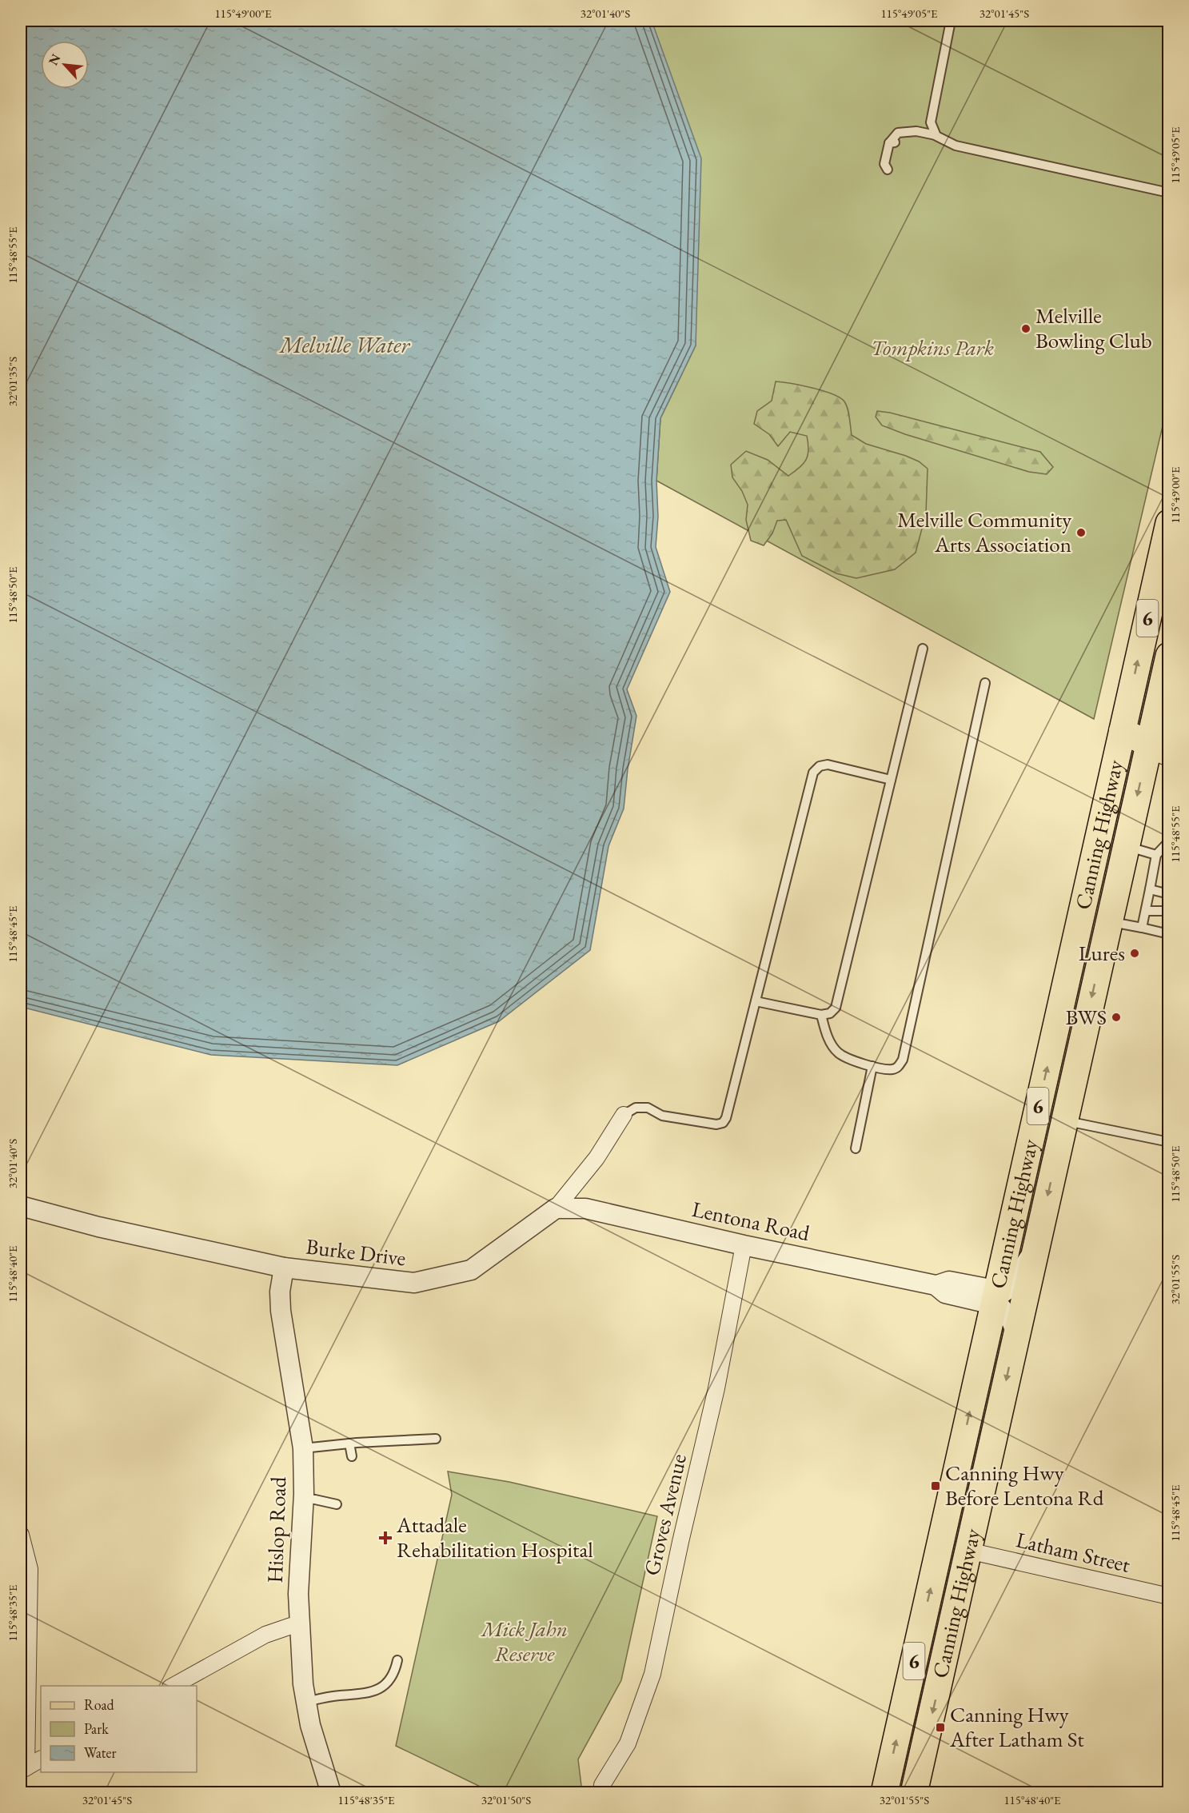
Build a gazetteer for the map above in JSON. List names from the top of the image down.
{
  "streets": {
    "highway": ["6", "Canning Highway"],
    "street": [
      "Lentona Road",
      "Burke Drive",
      "Groves Avenue",
      "Hislop Road",
      "Latham Street"
    ]
  },
  "crossings": [
    ["Canning Highway", "Lentona Road"],
    ["Canning Highway", "Latham Street"],
    ["Lentona Road", "Burke Drive"],
    ["Lentona Road", "Groves Avenue"],
    ["Burke Drive", "Hislop Road"]
  ],
  "water": ["Melville Water"],
  "parks": ["Tompkins Park", "Mick Jahn Reserve"],
  "places": {
    "other": [
      "Melville Bowling Club",
      "Melville Community Arts Association",
      "Lures",
      "BWS"
    ],
    "transit": ["Canning Hwy Before Lentona Rd", "Canning Hwy After Latham St"],
    "health": ["Attadale Rehabilitation Hospital"]
  },
  "legend": ["Road", "Park", "Water"],
  "north": "top left",
  "coordinates": [
    "115°49'00\"E",
    "32°01'40\"S",
    "115°49'05\"E",
    "32°01'45\"S",
    "115°48'55\"E",
    "32°01'35\"S",
    "115°48'50\"E",
    "115°48'45\"E",
    "115°48'40\"E",
    "32°01'55\"S",
    "115°48'35\"E",
    "32°01'50\"S"
  ]
}
